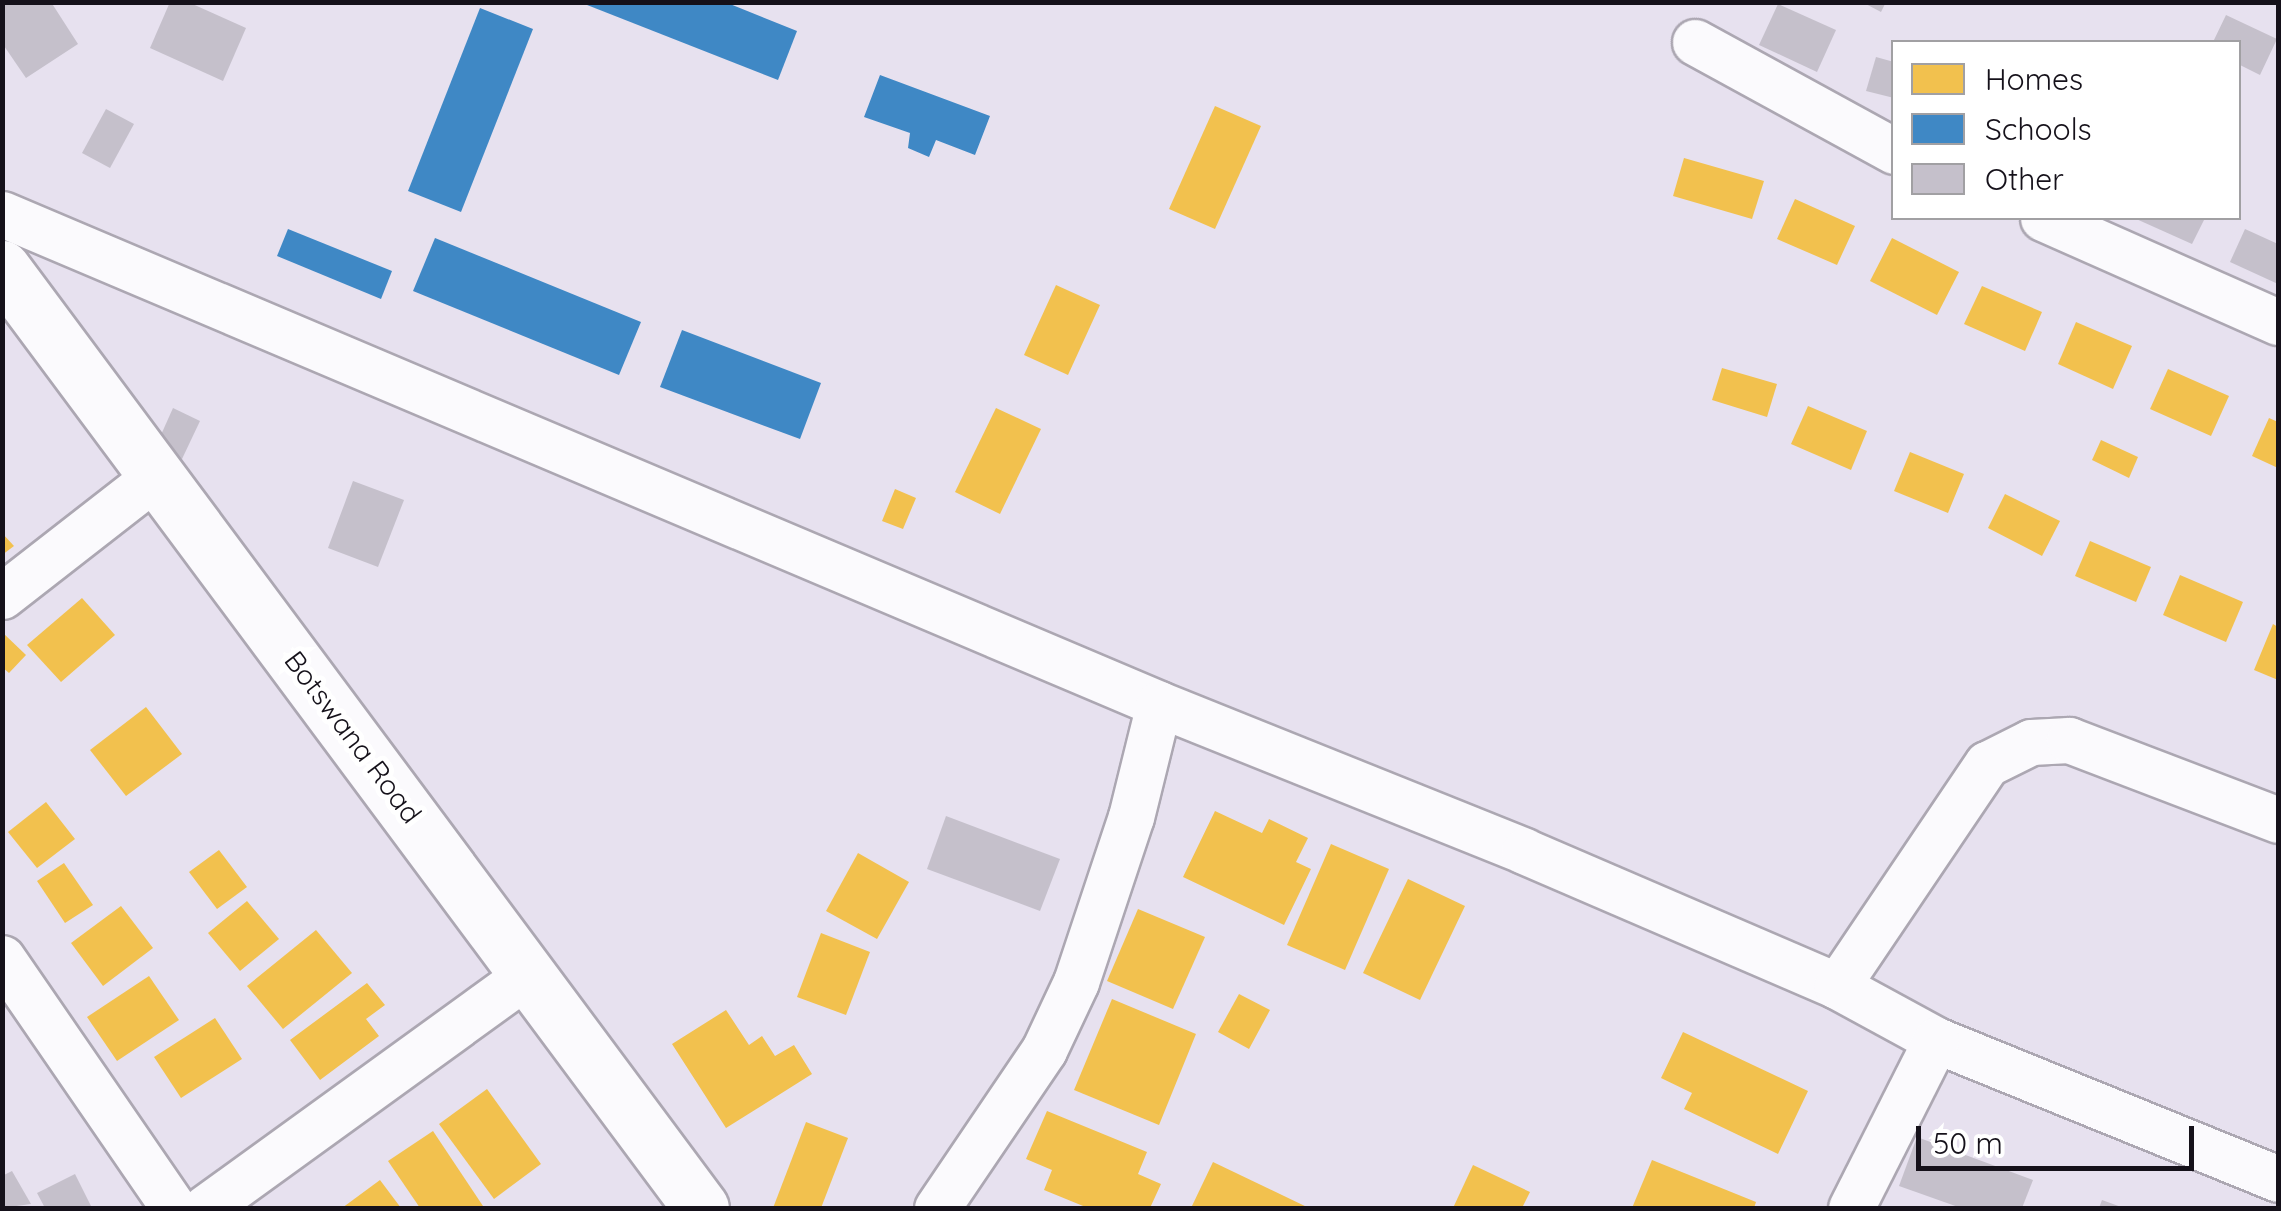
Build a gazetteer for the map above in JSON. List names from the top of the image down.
{
  "streets": {
    "street": ["Botswana Road"]
  },
  "legend": ["Homes", "Schools", "Other"],
  "scale_bar": "50 m"
}
